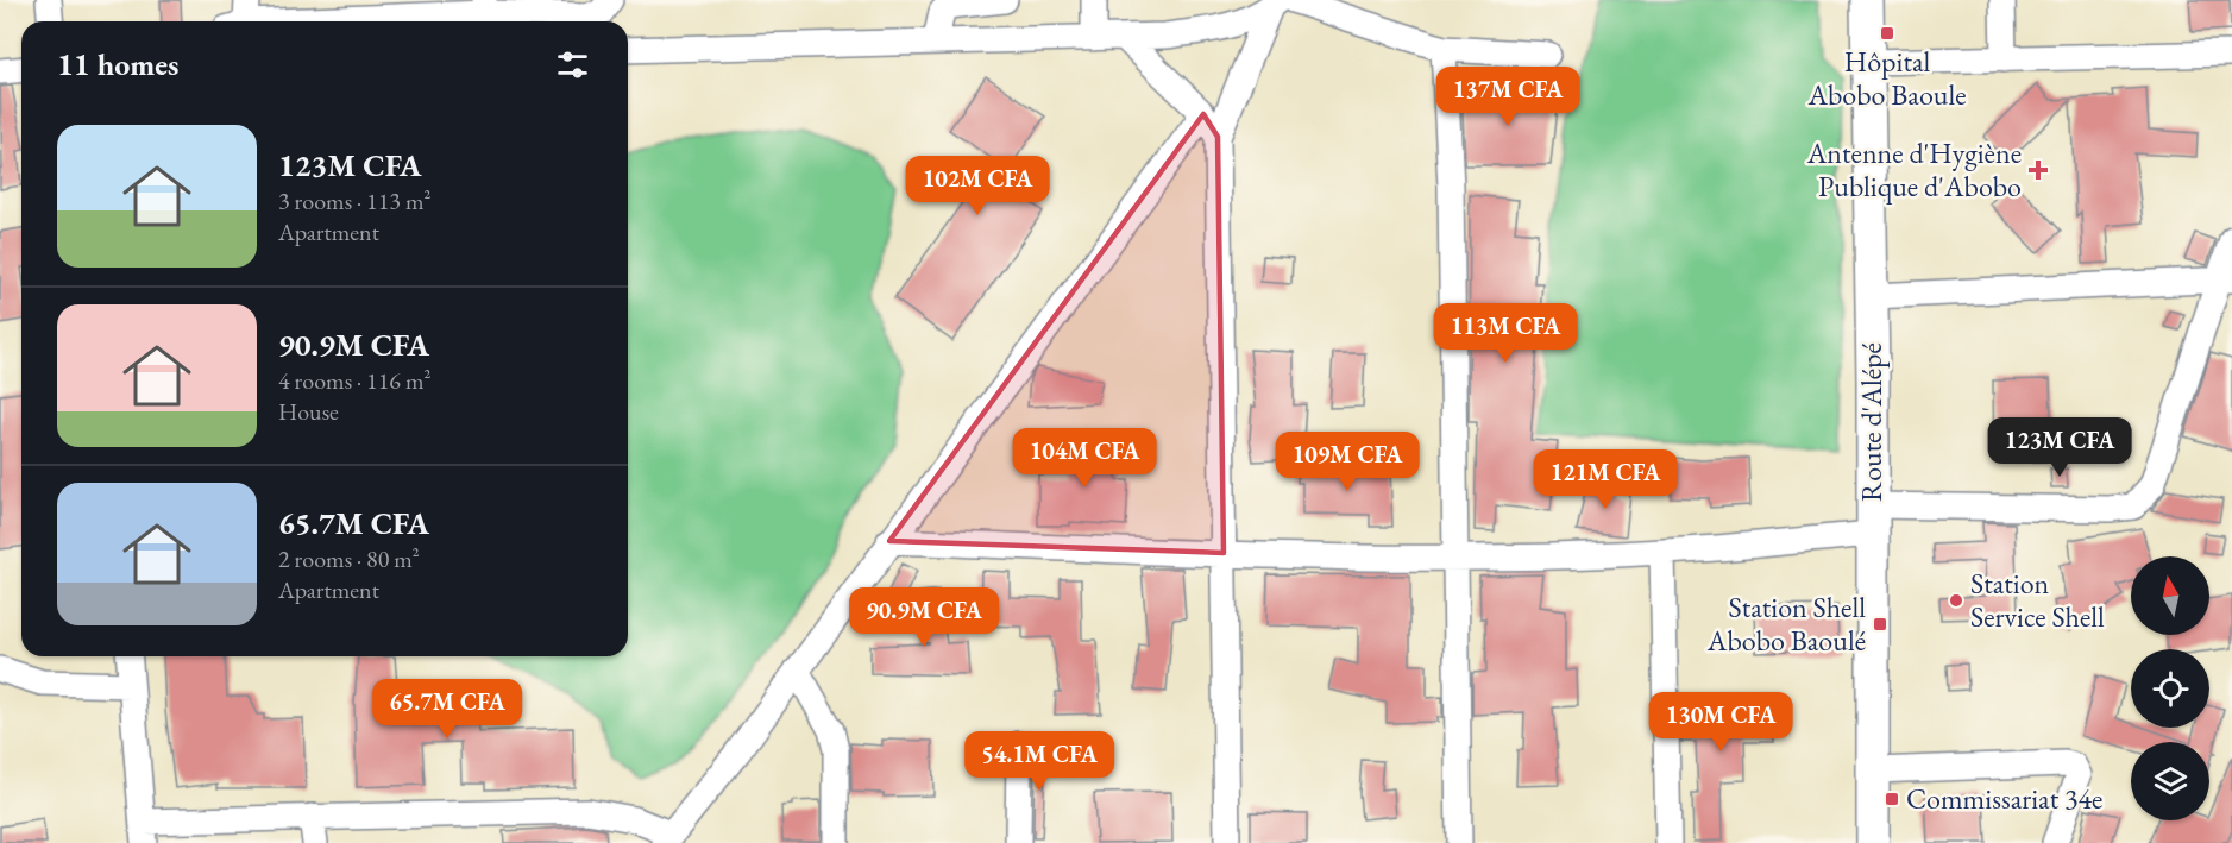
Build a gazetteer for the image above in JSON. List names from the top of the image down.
{
  "streets": {
    "main road": ["Route d'Alépé"]
  },
  "places": {
    "transit": ["Hôpital Abobo Baoule", "Station Shell Abobo Baoulé", "Commissariat 34e"],
    "health": ["Antenne d'Hygiène Publique d'Abobo"],
    "other": ["Station Service Shell"]
  },
  "north": "top",
  "page": {
    "heading": "11 homes",
    "price": [
      "137M CFA",
      "102M CFA",
      "113M CFA",
      "123M CFA",
      "104M CFA",
      "109M CFA",
      "121M CFA",
      "90.9M CFA",
      "65.7M CFA",
      "130M CFA",
      "54.1M CFA"
    ],
    "list": [
      {
        "name": "123M CFA",
        "note": "3 rooms · 113 m² · Apartment"
      },
      {
        "name": "90.9M CFA",
        "note": "4 rooms · 116 m² · House"
      },
      {
        "name": "65.7M CFA",
        "note": "2 rooms · 80 m² · Apartment"
      }
    ]
  }
}
